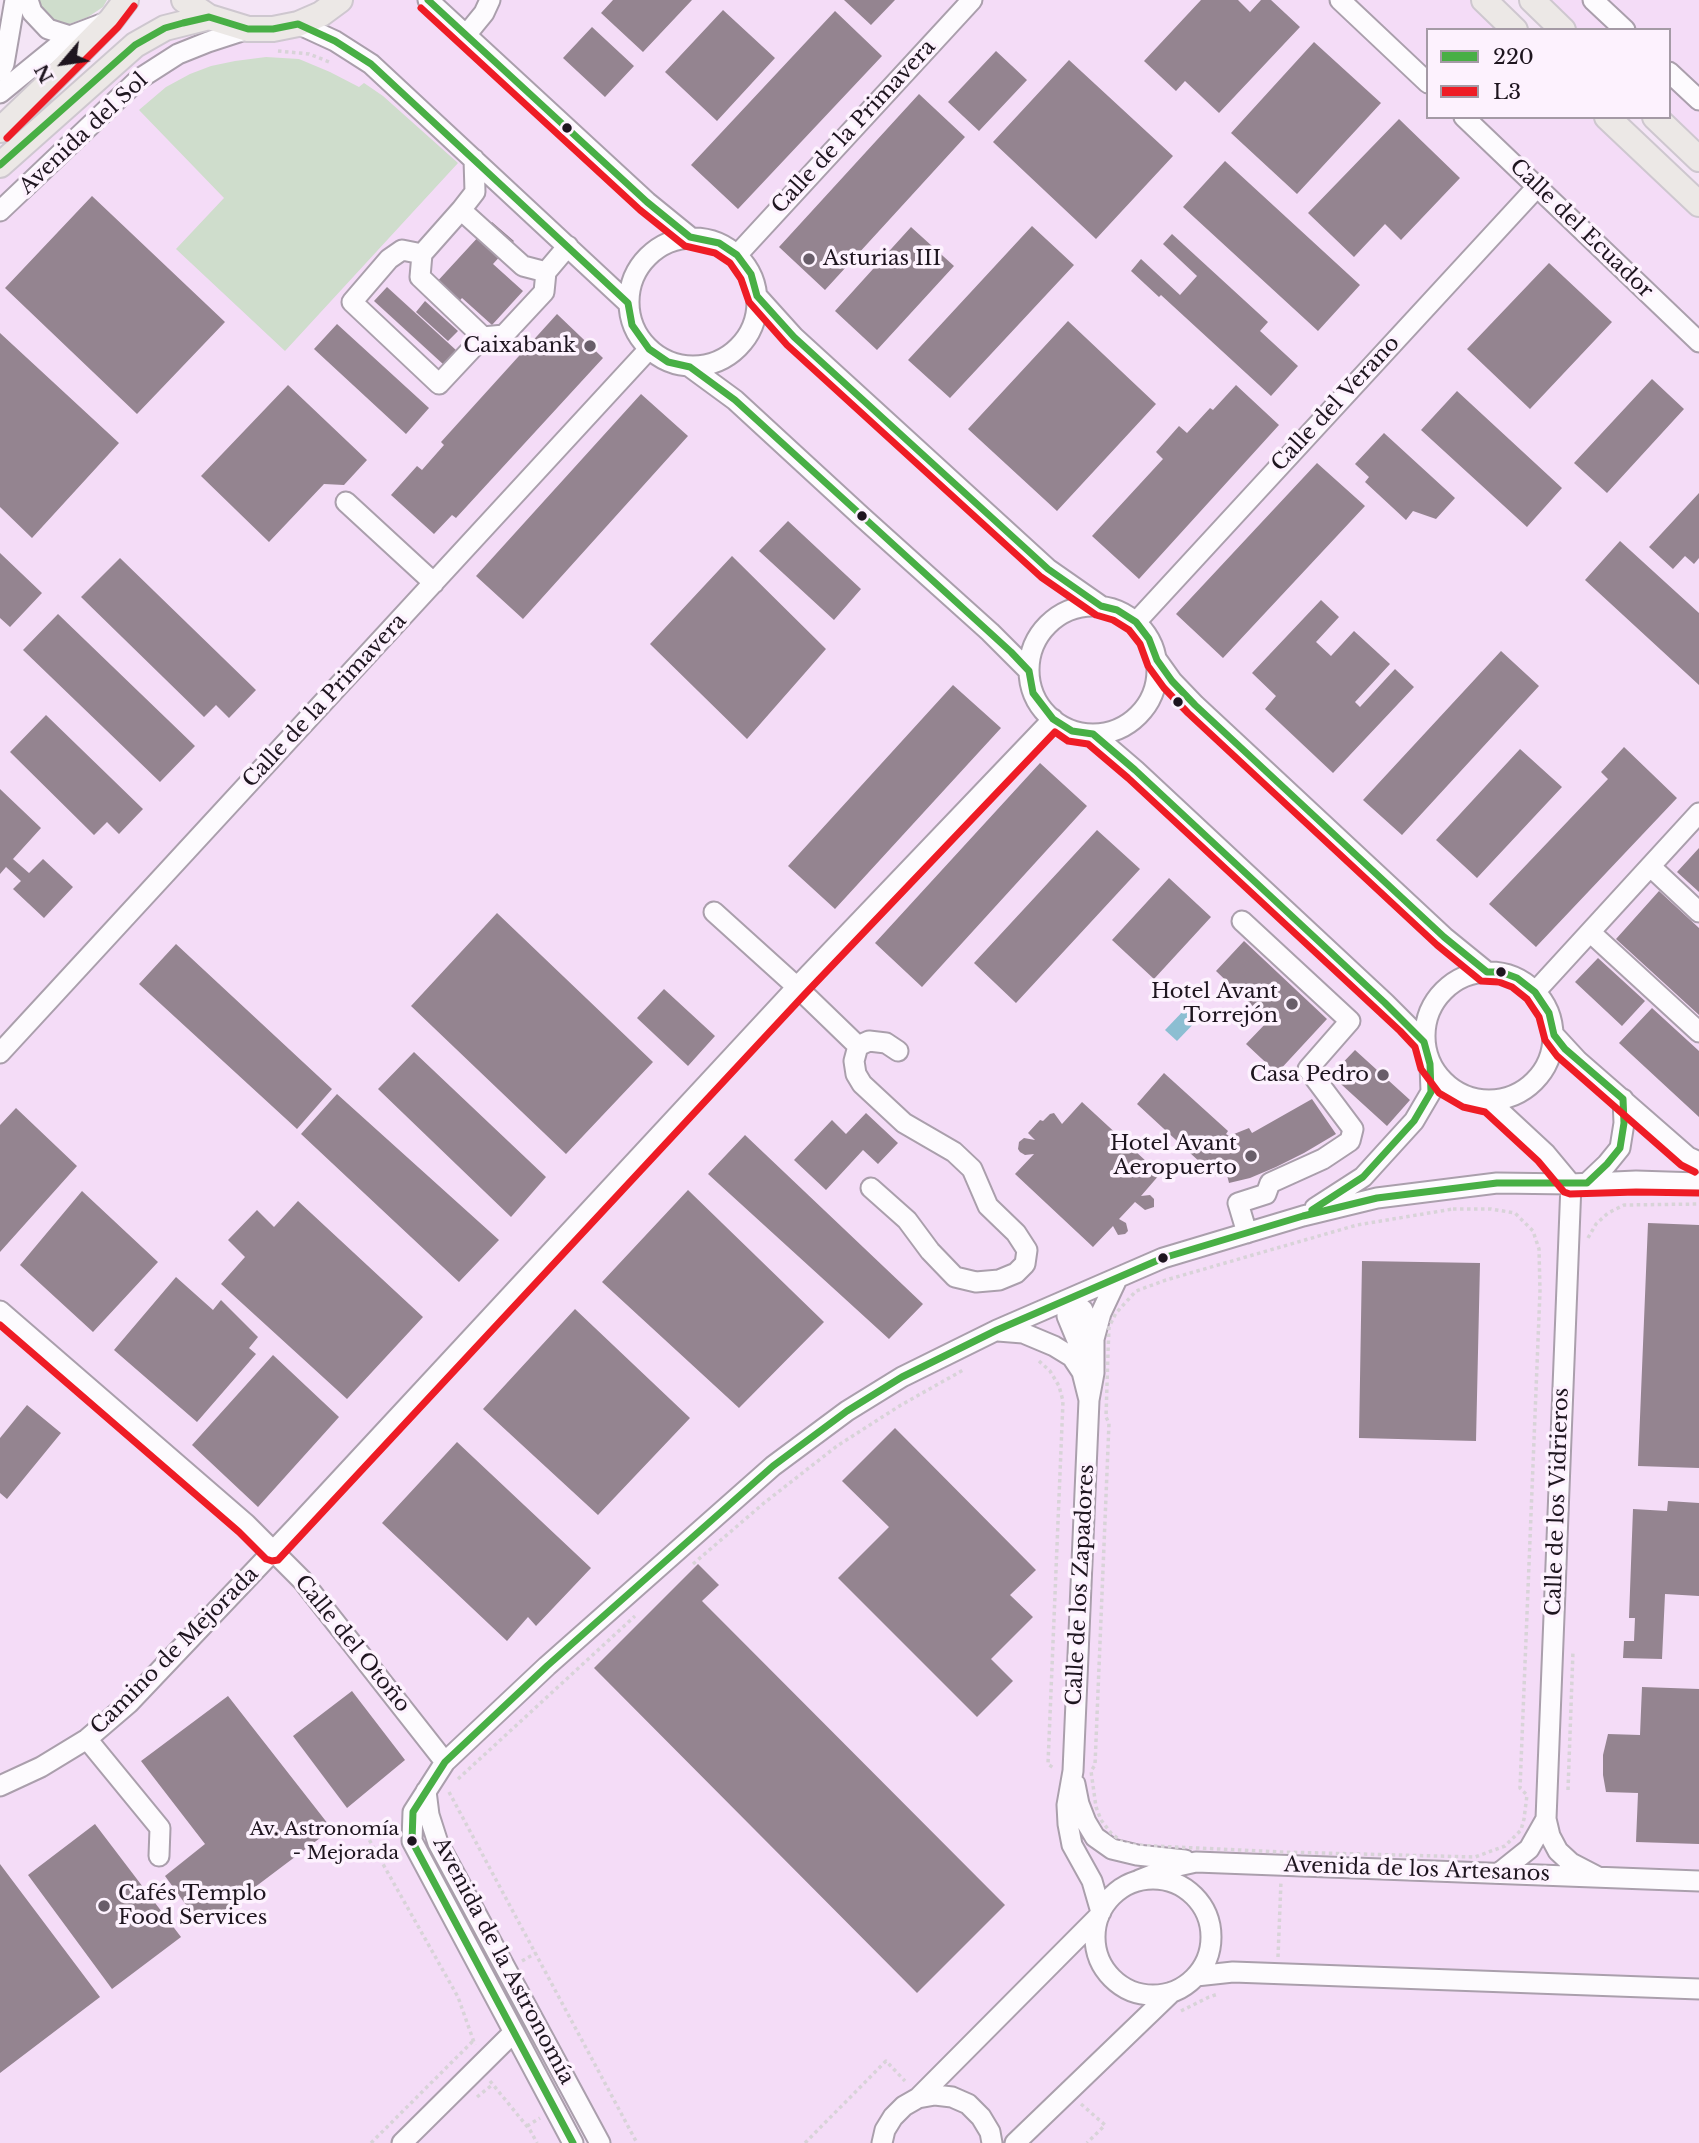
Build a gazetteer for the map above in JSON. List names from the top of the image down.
{
  "streets": {
    "main road": ["Avenida del Sol"],
    "street": [
      "Calle de la Primavera",
      "Calle del Ecuador",
      "Calle del Verano",
      "Calle de los Vidrieros",
      "Calle de los Zapadores",
      "Calle del Otoño",
      "Camino de Mejorada",
      "Avenida de los Artesanos",
      "Avenida de la Astronomía"
    ]
  },
  "crossings": [
    ["Calle del Ecuador", "Calle del Verano"],
    ["Calle de los Vidrieros", "Avenida de los Artesanos"],
    ["Calle de los Zapadores", "Avenida de los Artesanos"],
    ["Calle del Otoño", "Camino de Mejorada"]
  ],
  "places": [
    "Asturias III",
    "Caixabank",
    "Hotel Avant Torrejón",
    "Casa Pedro",
    "Hotel Avant Aeropuerto",
    "Av. Astronomía - Mejorada",
    "Cafés Templo Food Services"
  ],
  "lines": ["transit line 220", "transit line L3"],
  "legend": ["220", "L3"],
  "north": "bottom left"
}
